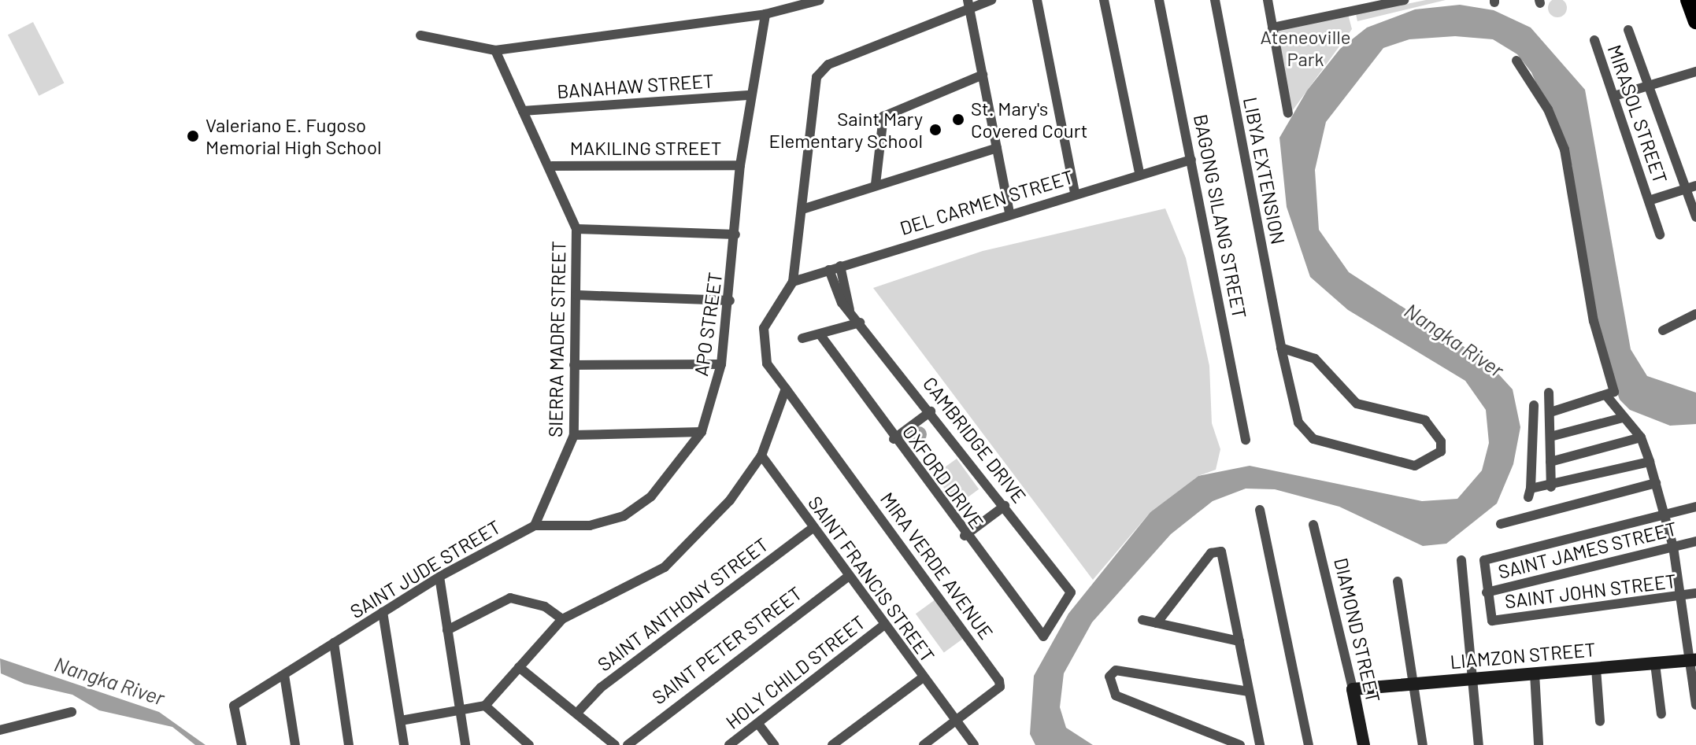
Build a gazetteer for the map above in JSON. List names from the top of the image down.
{
  "streets": {
    "street": [
      "BANAHAW STREET",
      "MIRASOL STREET",
      "MAKILING STREET",
      "LIBYA EXTENSION",
      "DEL CARMEN STREET",
      "BAGONG SILANG STREET",
      "APO STREET",
      "SIERRA MADRE STREET",
      "CAMBRIDGE DRIVE",
      "OXFORD DRIVE",
      "SAINT JAMES STREET",
      "MIRA VERDE AVENUE",
      "SAINT JUDE STREET",
      "SAINT FRANCIS STREET",
      "SAINT JOHN STREET",
      "SAINT ANTHONY STREET",
      "DIAMOND STREET",
      "SAINT PETER STREET",
      "LIAMZON STREET",
      "HOLY CHILD STREET"
    ]
  },
  "crossings": [
    ["BANAHAW STREET", "APO STREET"],
    ["BANAHAW STREET", "SIERRA MADRE STREET"],
    ["MAKILING STREET", "APO STREET"],
    ["MAKILING STREET", "SIERRA MADRE STREET"],
    ["DEL CARMEN STREET", "BAGONG SILANG STREET"],
    ["DEL CARMEN STREET", "CAMBRIDGE DRIVE"],
    ["APO STREET", "SIERRA MADRE STREET"],
    ["APO STREET", "SAINT JUDE STREET"],
    ["SIERRA MADRE STREET", "SAINT JUDE STREET"],
    ["CAMBRIDGE DRIVE", "OXFORD DRIVE"],
    ["SAINT JAMES STREET", "SAINT JOHN STREET"],
    ["MIRA VERDE AVENUE", "SAINT FRANCIS STREET"],
    ["SAINT FRANCIS STREET", "SAINT ANTHONY STREET"],
    ["SAINT FRANCIS STREET", "SAINT PETER STREET"],
    ["SAINT FRANCIS STREET", "HOLY CHILD STREET"],
    ["DIAMOND STREET", "LIAMZON STREET"]
  ],
  "water": ["Nangka River"],
  "parks": ["Ateneoville Park"],
  "places": ["St. Mary's Covered Court", "Saint Mary Elementary School", "Valeriano E. Fugoso Memorial High School"]
}
